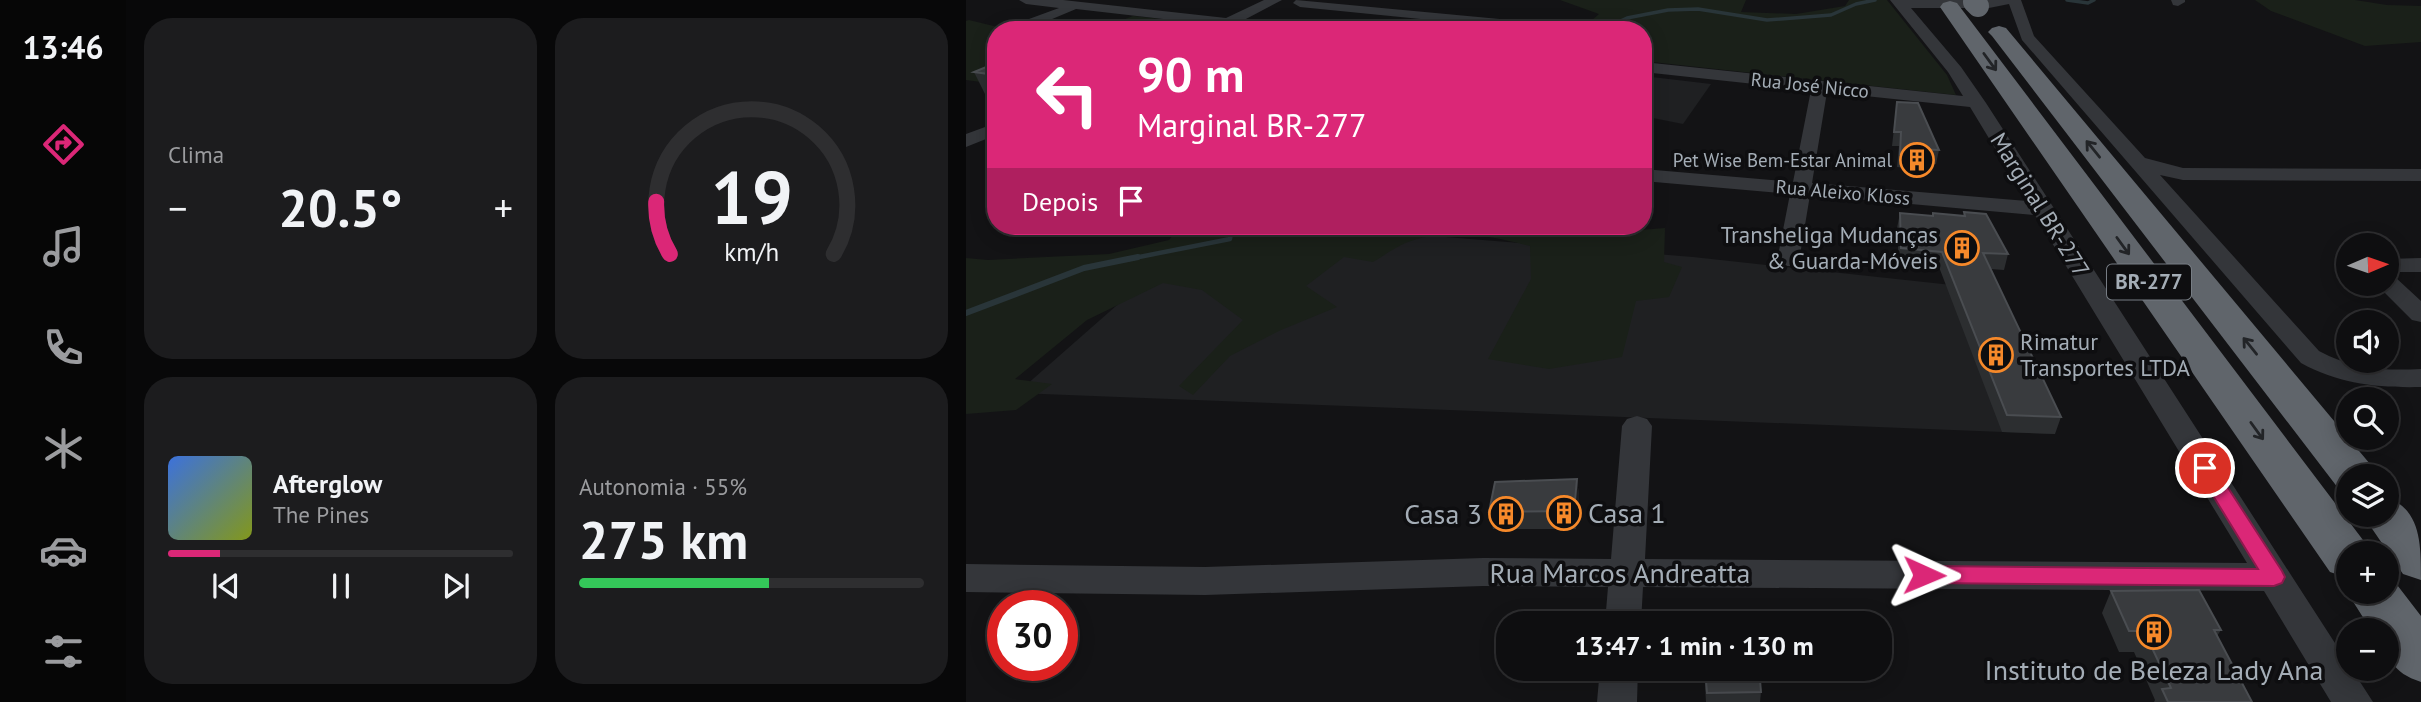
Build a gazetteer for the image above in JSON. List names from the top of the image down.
{
  "streets": {
    "highway": ["BR-277"],
    "street": [
      "Rua José Nicco",
      "Rua Aleixo Kloss",
      "Marginal BR-277",
      "Rua Marcos Andreatta"
    ]
  },
  "crossings": [
    ["Rua José Nicco", "Marginal BR-277"],
    ["Rua Aleixo Kloss", "Marginal BR-277"],
    ["Marginal BR-277", "Rua Marcos Andreatta"]
  ],
  "places": {
    "building": [
      "Pet Wise Bem-Estar Animal",
      "Transheliga Mudanças & Guarda-Móveis",
      "Rimatur Transportes LTDA",
      "Casa 1",
      "Casa 3",
      "Instituto de Beleza Lady Ana"
    ]
  },
  "north": "right",
  "page": {
    "tabs": "13:46",
    "tile": [
      "Clima",
      ["Autonomia · 55%", "275 km"]
    ],
    "turn": ["90 m", "Marginal BR-277"],
    "then": "Depois",
    "heat": ["−", "20.5°", "+"],
    "map_buttons": ["+", "−"],
    "song": ["Afterglow", "The Pines"],
    "limit": "30",
    "trip": "13:47 · 1 min · 130 m",
    "gauge": ["19", "km/h"]
  }
}
